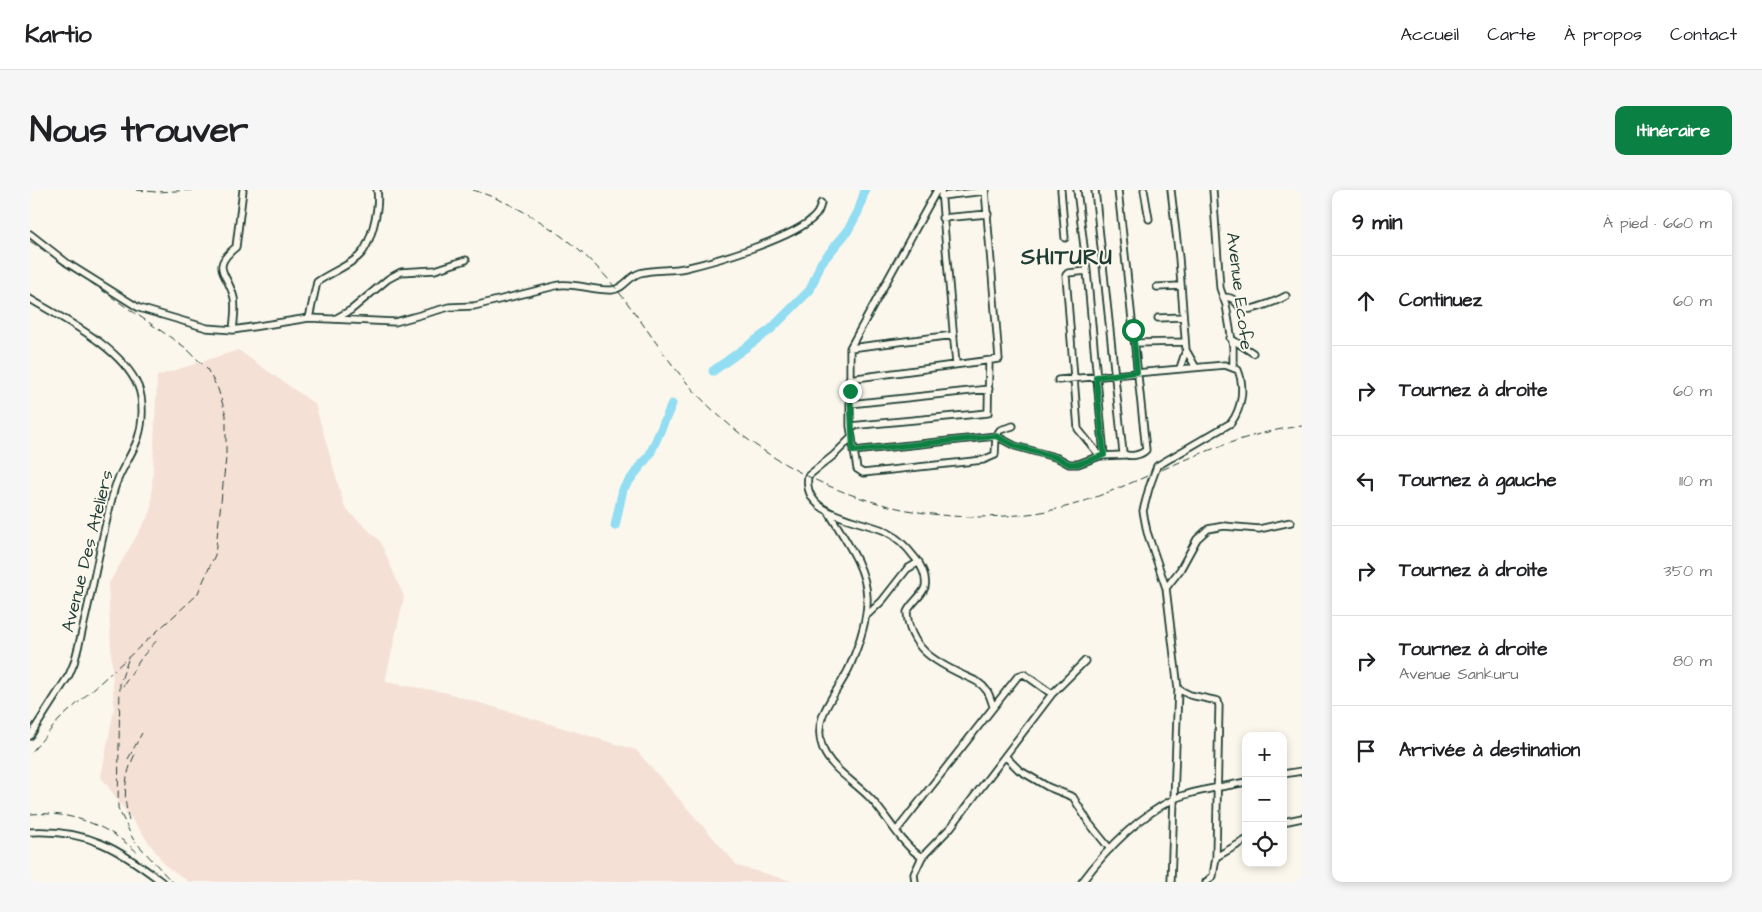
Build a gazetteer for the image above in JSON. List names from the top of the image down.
{
  "streets": {
    "street": ["Avenue Ecofe", "Avenue Des Ateliers"]
  },
  "districts": ["SHITURU"],
  "page": {
    "header": "Kartio",
    "nav": [
      "Accueil",
      "Carte",
      "À propos",
      "Contact"
    ],
    "title": "Nous trouver",
    "buttons": "Itinéraire",
    "heading": ["9 min", "À pied · 660 m"],
    "list": [
      ["Continuez", "60 m"],
      ["Tournez à droite", "60 m"],
      ["Tournez à gauche", "110 m"],
      ["Tournez à droite", "350 m"],
      ["Tournez à droite", "Avenue Sankuru", "80 m"],
      "Arrivée à destination"
    ],
    "map_buttons": ["+", "−"]
  }
}
